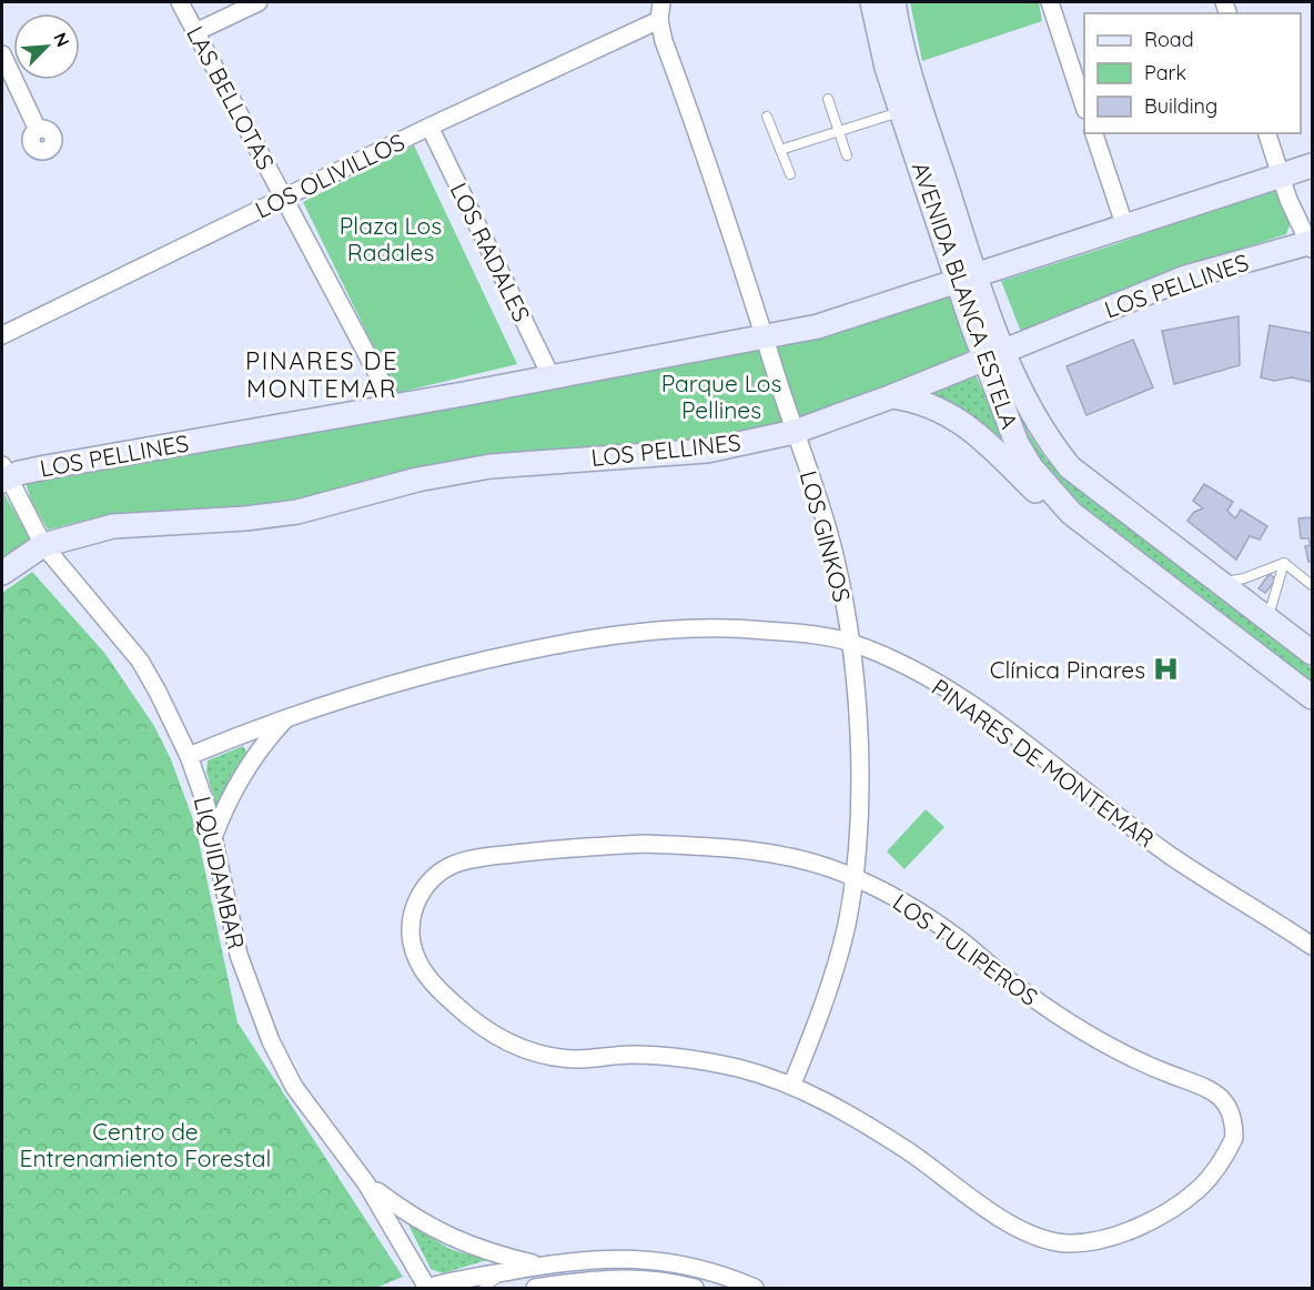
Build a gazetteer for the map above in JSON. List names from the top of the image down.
{
  "streets": {
    "main road": ["LOS PELLINES", "AVENIDA BLANCA ESTELA"],
    "street": [
      "LAS BELLOTAS",
      "LOS OLIVILLOS",
      "LOS RADALES",
      "LOS GINKOS",
      "PINARES DE MONTEMAR",
      "LIQUIDAMBAR",
      "LOS TULIPEROS"
    ]
  },
  "crossings": [
    ["LAS BELLOTAS", "LOS OLIVILLOS"],
    ["LAS BELLOTAS", "LOS PELLINES"],
    ["LOS OLIVILLOS", "LOS RADALES"],
    ["LOS OLIVILLOS", "LOS GINKOS"],
    ["LOS RADALES", "LOS PELLINES"],
    ["LOS PELLINES", "AVENIDA BLANCA ESTELA"],
    ["LOS PELLINES", "LOS GINKOS"],
    ["LOS PELLINES", "LIQUIDAMBAR"],
    ["LOS GINKOS", "PINARES DE MONTEMAR"],
    ["LOS GINKOS", "LOS TULIPEROS"],
    ["PINARES DE MONTEMAR", "LIQUIDAMBAR"]
  ],
  "districts": ["PINARES DE MONTEMAR"],
  "parks": ["Plaza Los Radales", "Parque Los Pellines", "Centro de Entrenamiento Forestal"],
  "places": {
    "hospital": ["Clínica Pinares"]
  },
  "legend": ["Road", "Park", "Building"],
  "north": "top right"
}
